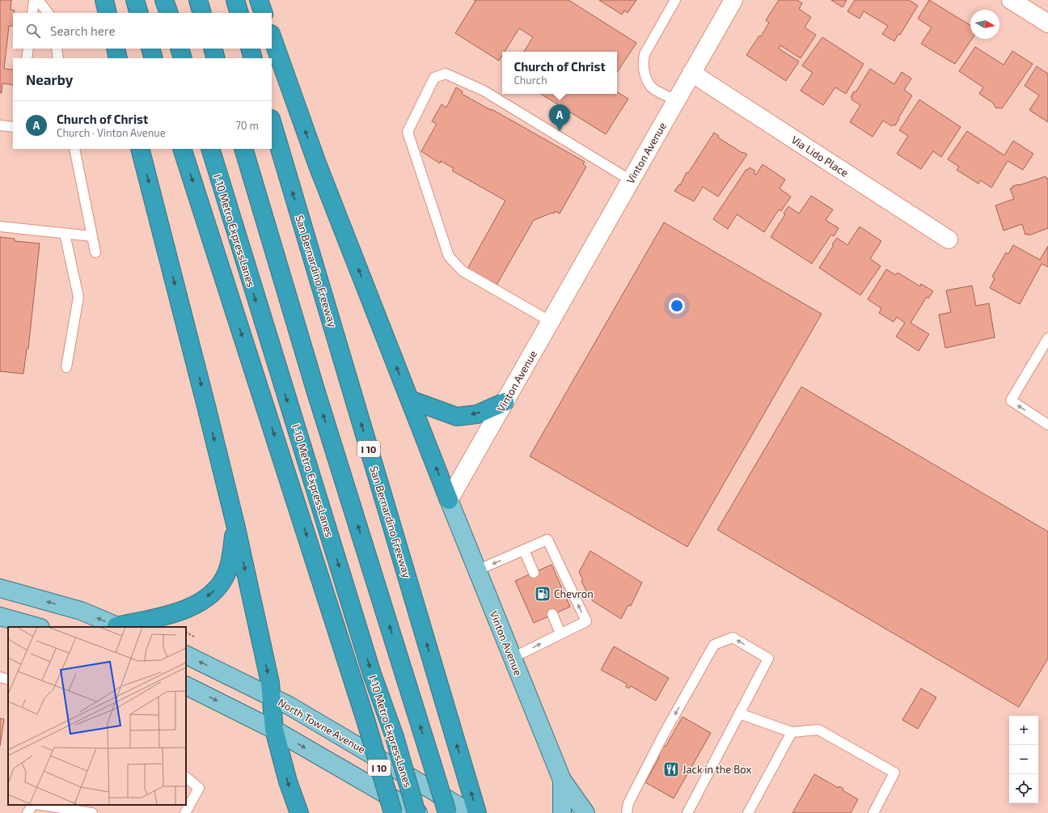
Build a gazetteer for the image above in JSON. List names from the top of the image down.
{
  "streets": {
    "highway": ["I-10 Metro ExpressLanes", "San Bernardino Freeway", "I 10"],
    "main road": ["Vinton Avenue", "North Towne Avenue"],
    "street": ["Via Lido Place"]
  },
  "crossings": [
    ["Vinton Avenue", "Via Lido Place"]
  ],
  "places": {
    "fuel station": ["Chevron"],
    "restaurant": ["Jack in the Box"]
  },
  "north": "right",
  "page": {
    "search": "Search here",
    "popup": ["Church of Christ", "Church"],
    "heading": "Nearby",
    "list": [
      {
        "mark": "A",
        "name": "Church of Christ",
        "note": "Church · Vinton Avenue",
        "value": "70 m"
      }
    ],
    "pins": "A",
    "map_buttons": ["+", "−"]
  }
}
